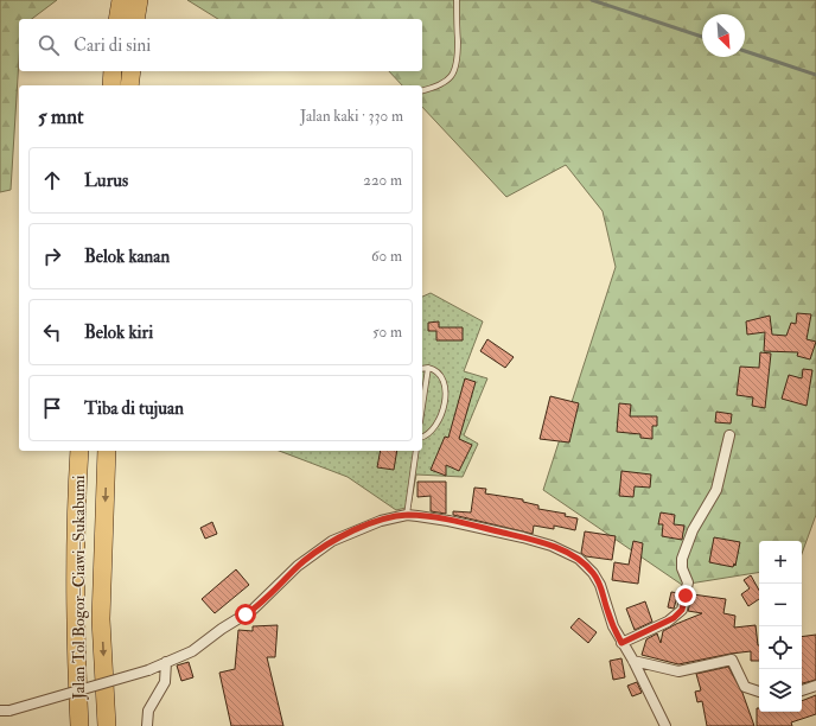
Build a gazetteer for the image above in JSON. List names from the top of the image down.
{
  "streets": {
    "highway": ["Jalan Tol Bogor–Ciawi–Sukabumi"]
  },
  "north": "bottom right",
  "page": {
    "search": "Cari di sini",
    "heading": ["5 mnt", "Jalan kaki · 330 m"],
    "list": [
      ["Lurus", "220 m"],
      ["Belok kanan", "60 m"],
      ["Belok kiri", "50 m"],
      "Tiba di tujuan"
    ],
    "map_buttons": ["+", "−"]
  }
}
